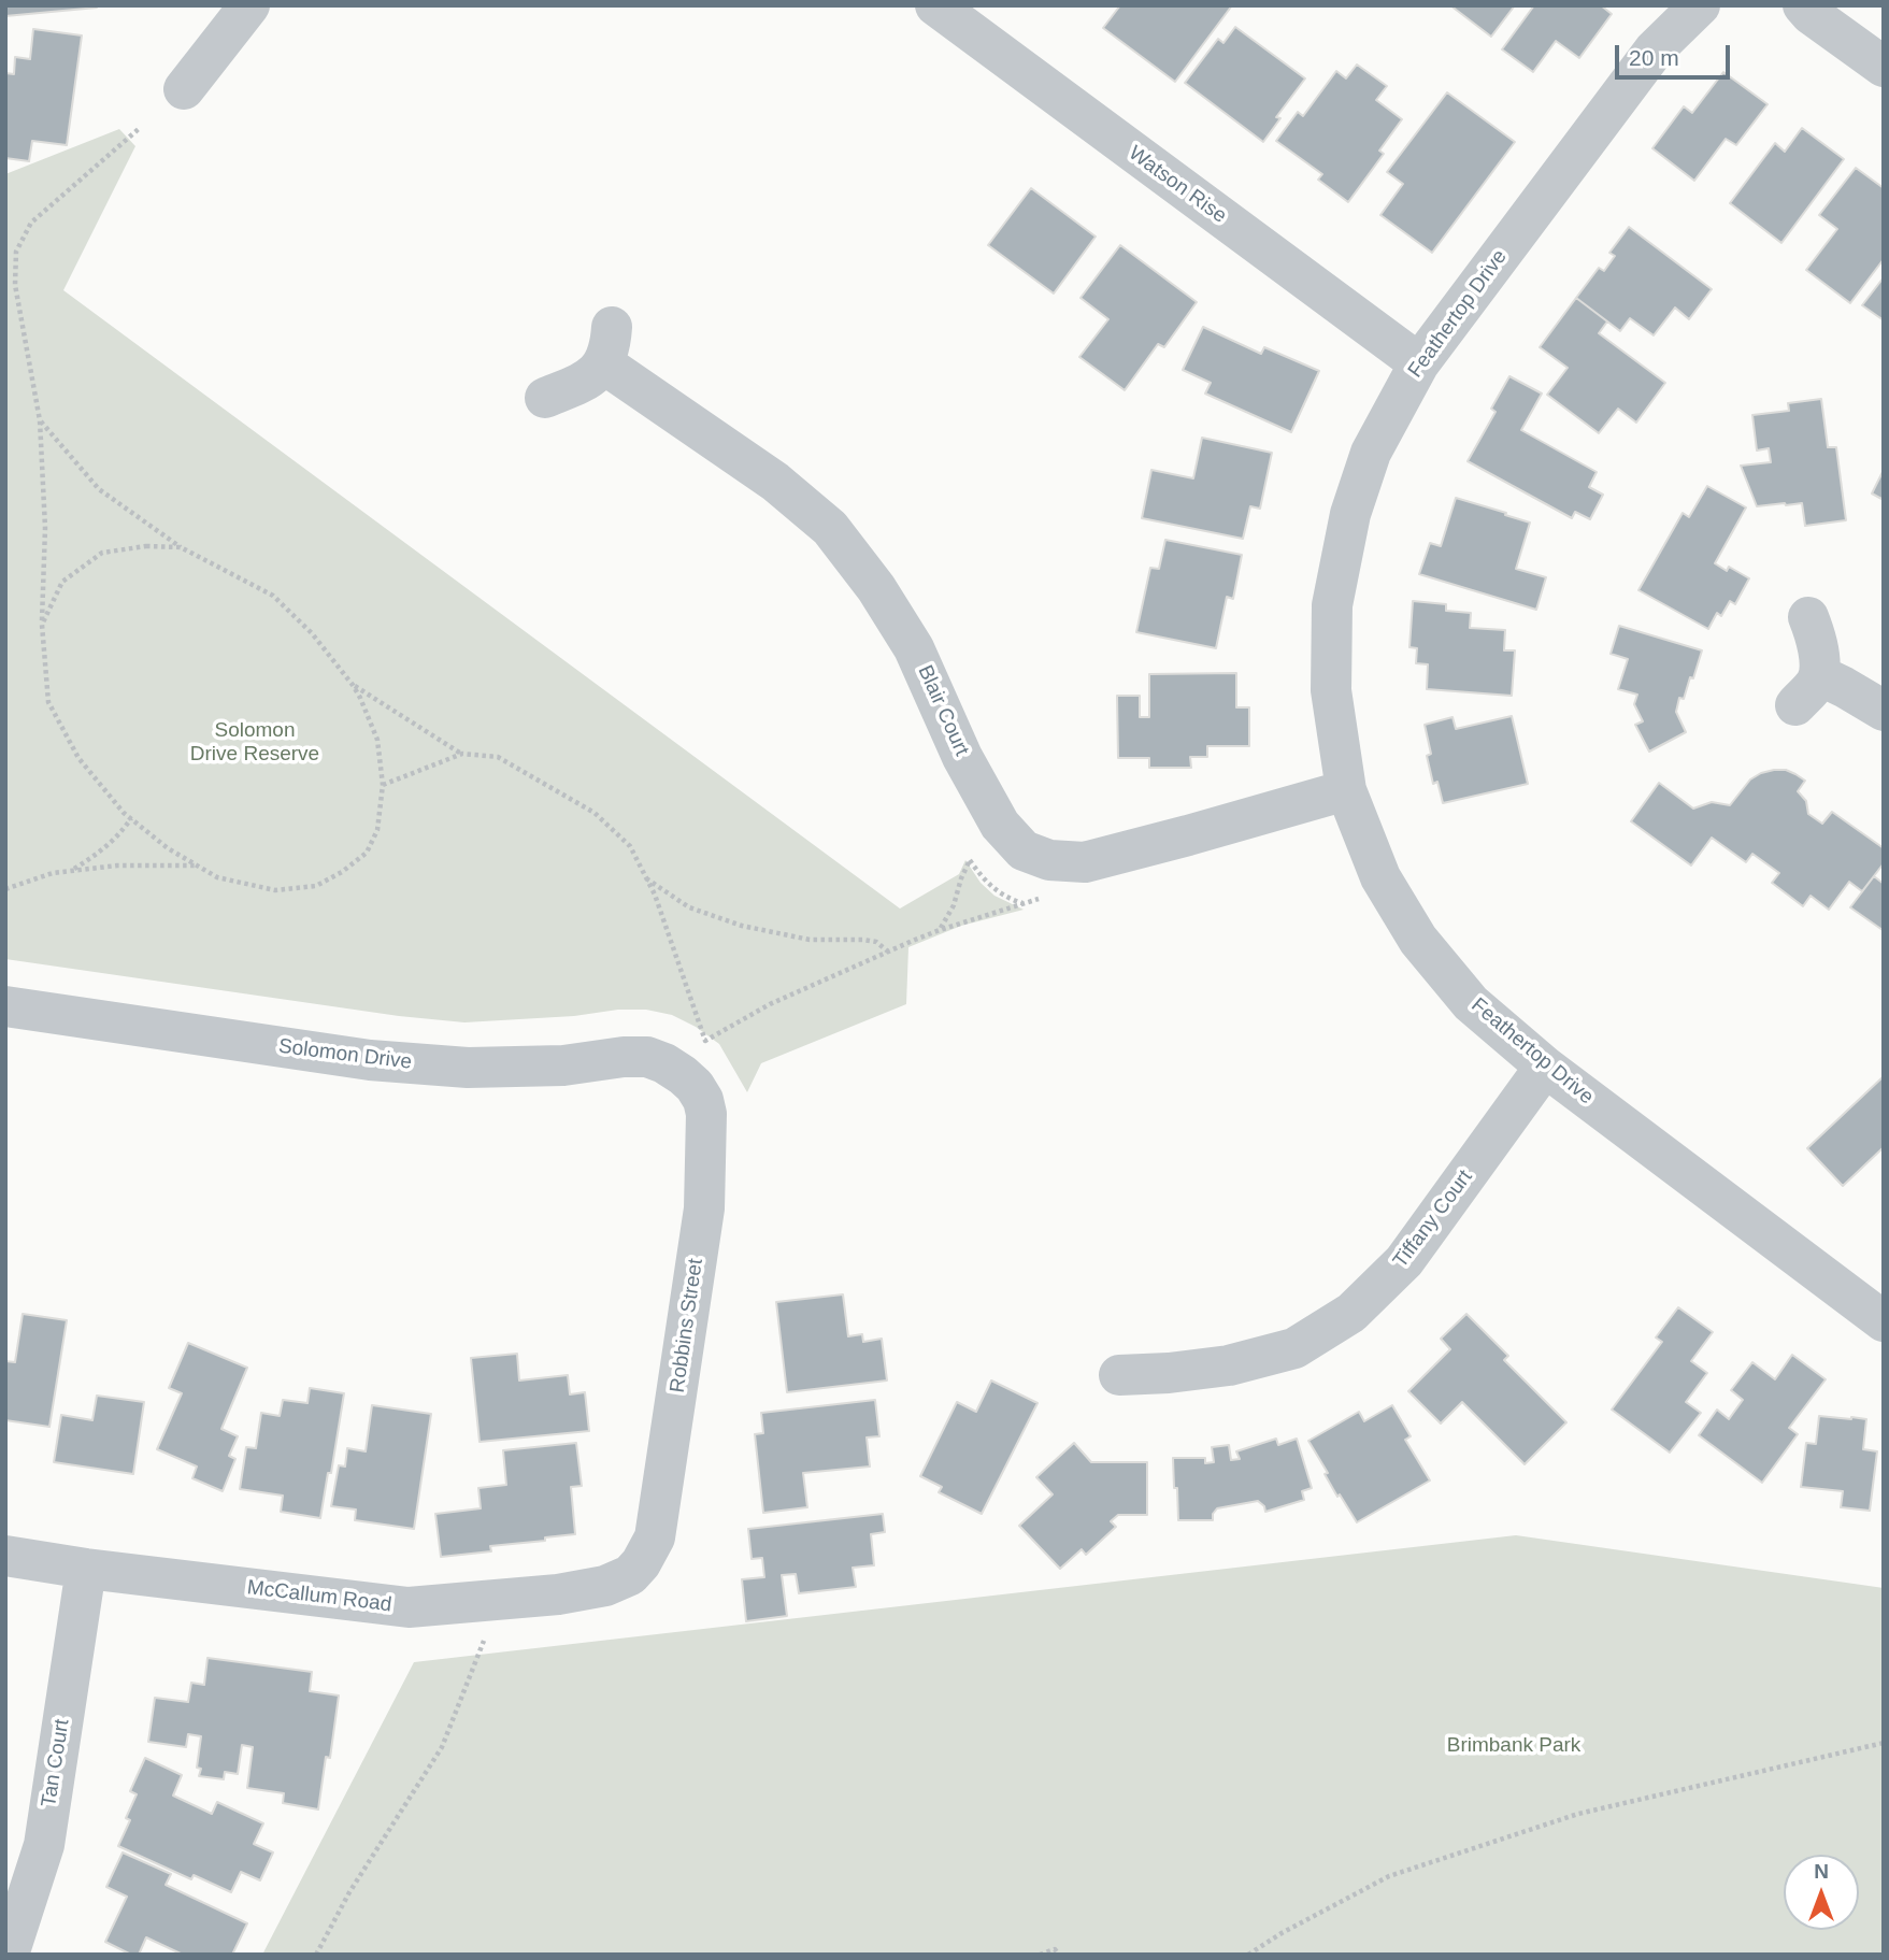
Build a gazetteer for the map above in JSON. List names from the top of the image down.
{
  "streets": {
    "street": [
      "Watson Rise",
      "Feathertop Drive",
      "Blair Court",
      "Solomon Drive",
      "Tiffany Court",
      "Robbins Street",
      "McCallum Road",
      "Tan Court"
    ]
  },
  "crossings": [
    ["Watson Rise", "Feathertop Drive"],
    ["Feathertop Drive", "Blair Court"],
    ["Feathertop Drive", "Tiffany Court"],
    ["Solomon Drive", "Robbins Street"],
    ["Robbins Street", "McCallum Road"],
    ["McCallum Road", "Tan Court"]
  ],
  "parks": ["Solomon Drive Reserve", "Brimbank Park"],
  "scale_bar": "20 m",
  "north": "top"
}
